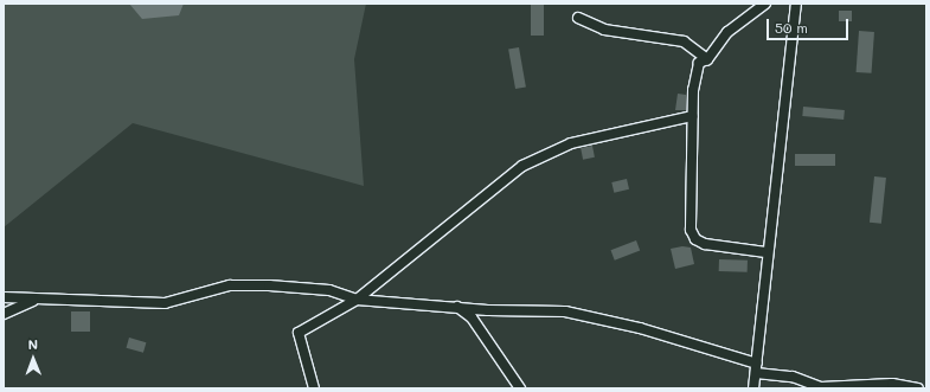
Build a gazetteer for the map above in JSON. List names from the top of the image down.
{
  "scale_bar": "50 m",
  "north": "top"
}
